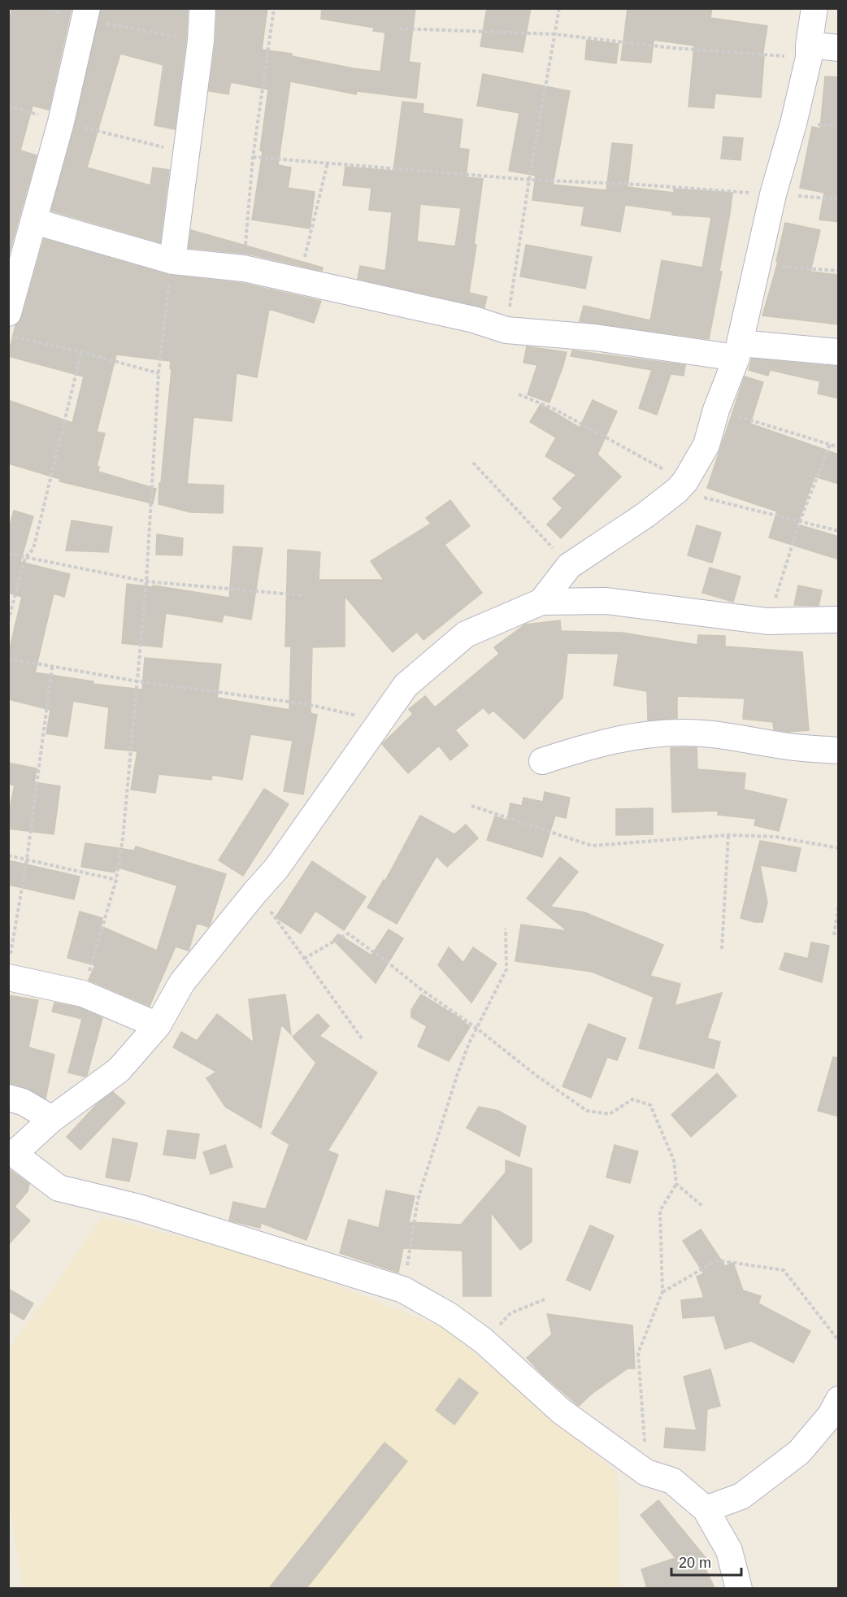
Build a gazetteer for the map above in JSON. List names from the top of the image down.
{
  "scale_bar": "20 m"
}
